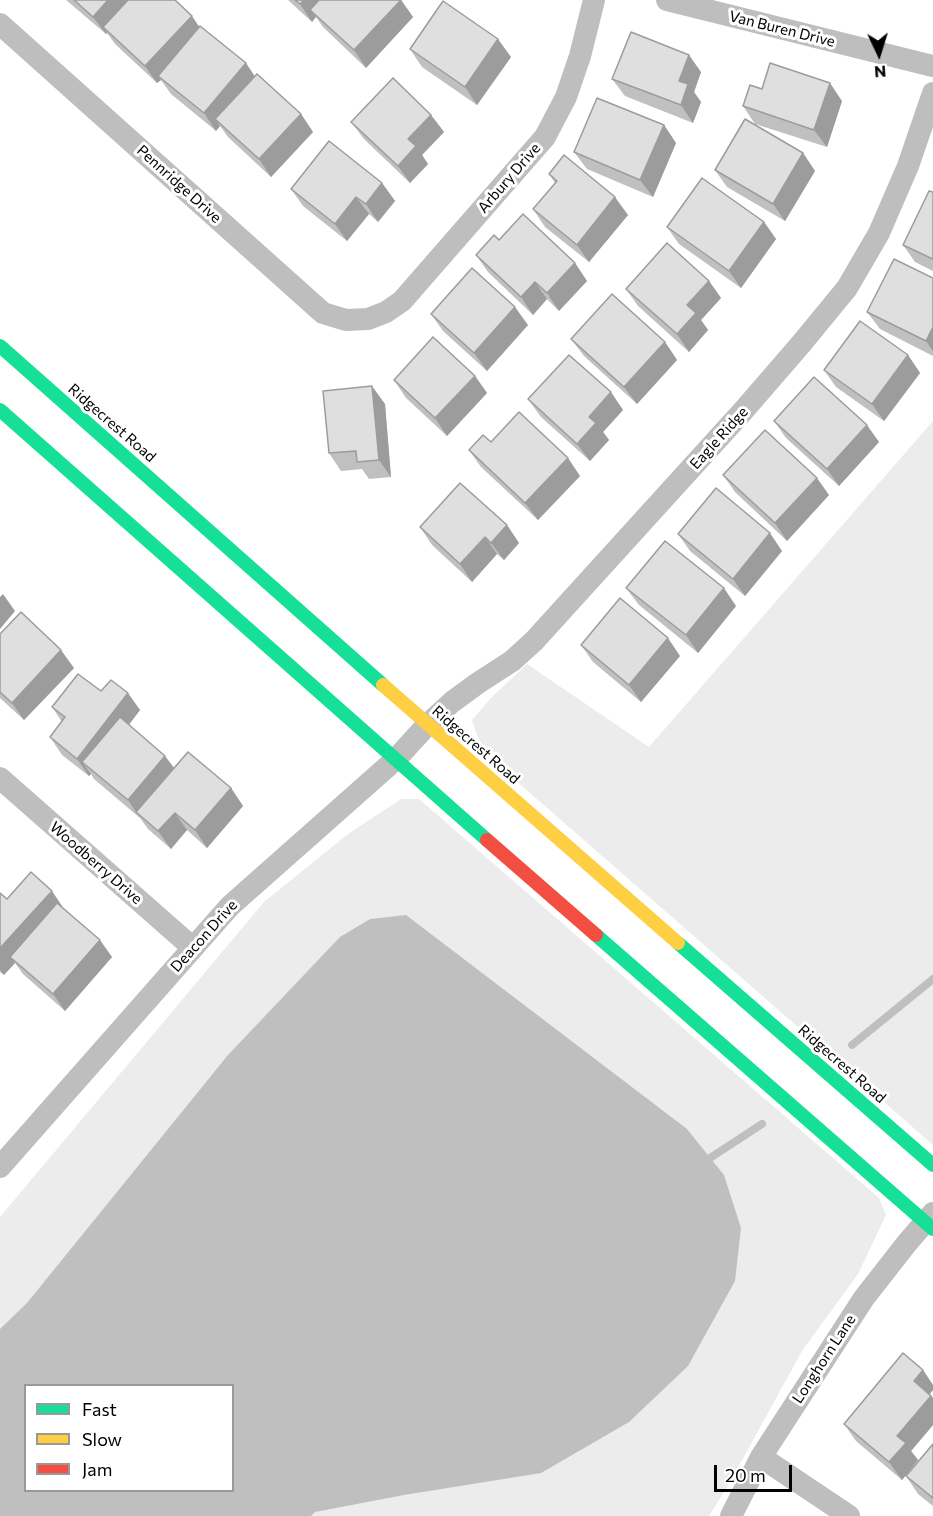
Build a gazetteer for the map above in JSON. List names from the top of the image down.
{
  "streets": {
    "main road": ["Ridgecrest Road"],
    "street": [
      "Van Buren Drive",
      "Arbury Drive",
      "Pennridge Drive",
      "Eagle Ridge",
      "Woodberry Drive",
      "Deacon Drive",
      "Longhorn Lane"
    ]
  },
  "crossings": [
    ["Arbury Drive", "Pennridge Drive"],
    ["Ridgecrest Road", "Eagle Ridge"],
    ["Ridgecrest Road", "Deacon Drive"],
    ["Eagle Ridge", "Deacon Drive"],
    ["Woodberry Drive", "Deacon Drive"]
  ],
  "legend": ["Fast", "Slow", "Jam"],
  "scale_bar": "20 m",
  "north": "bottom"
}
